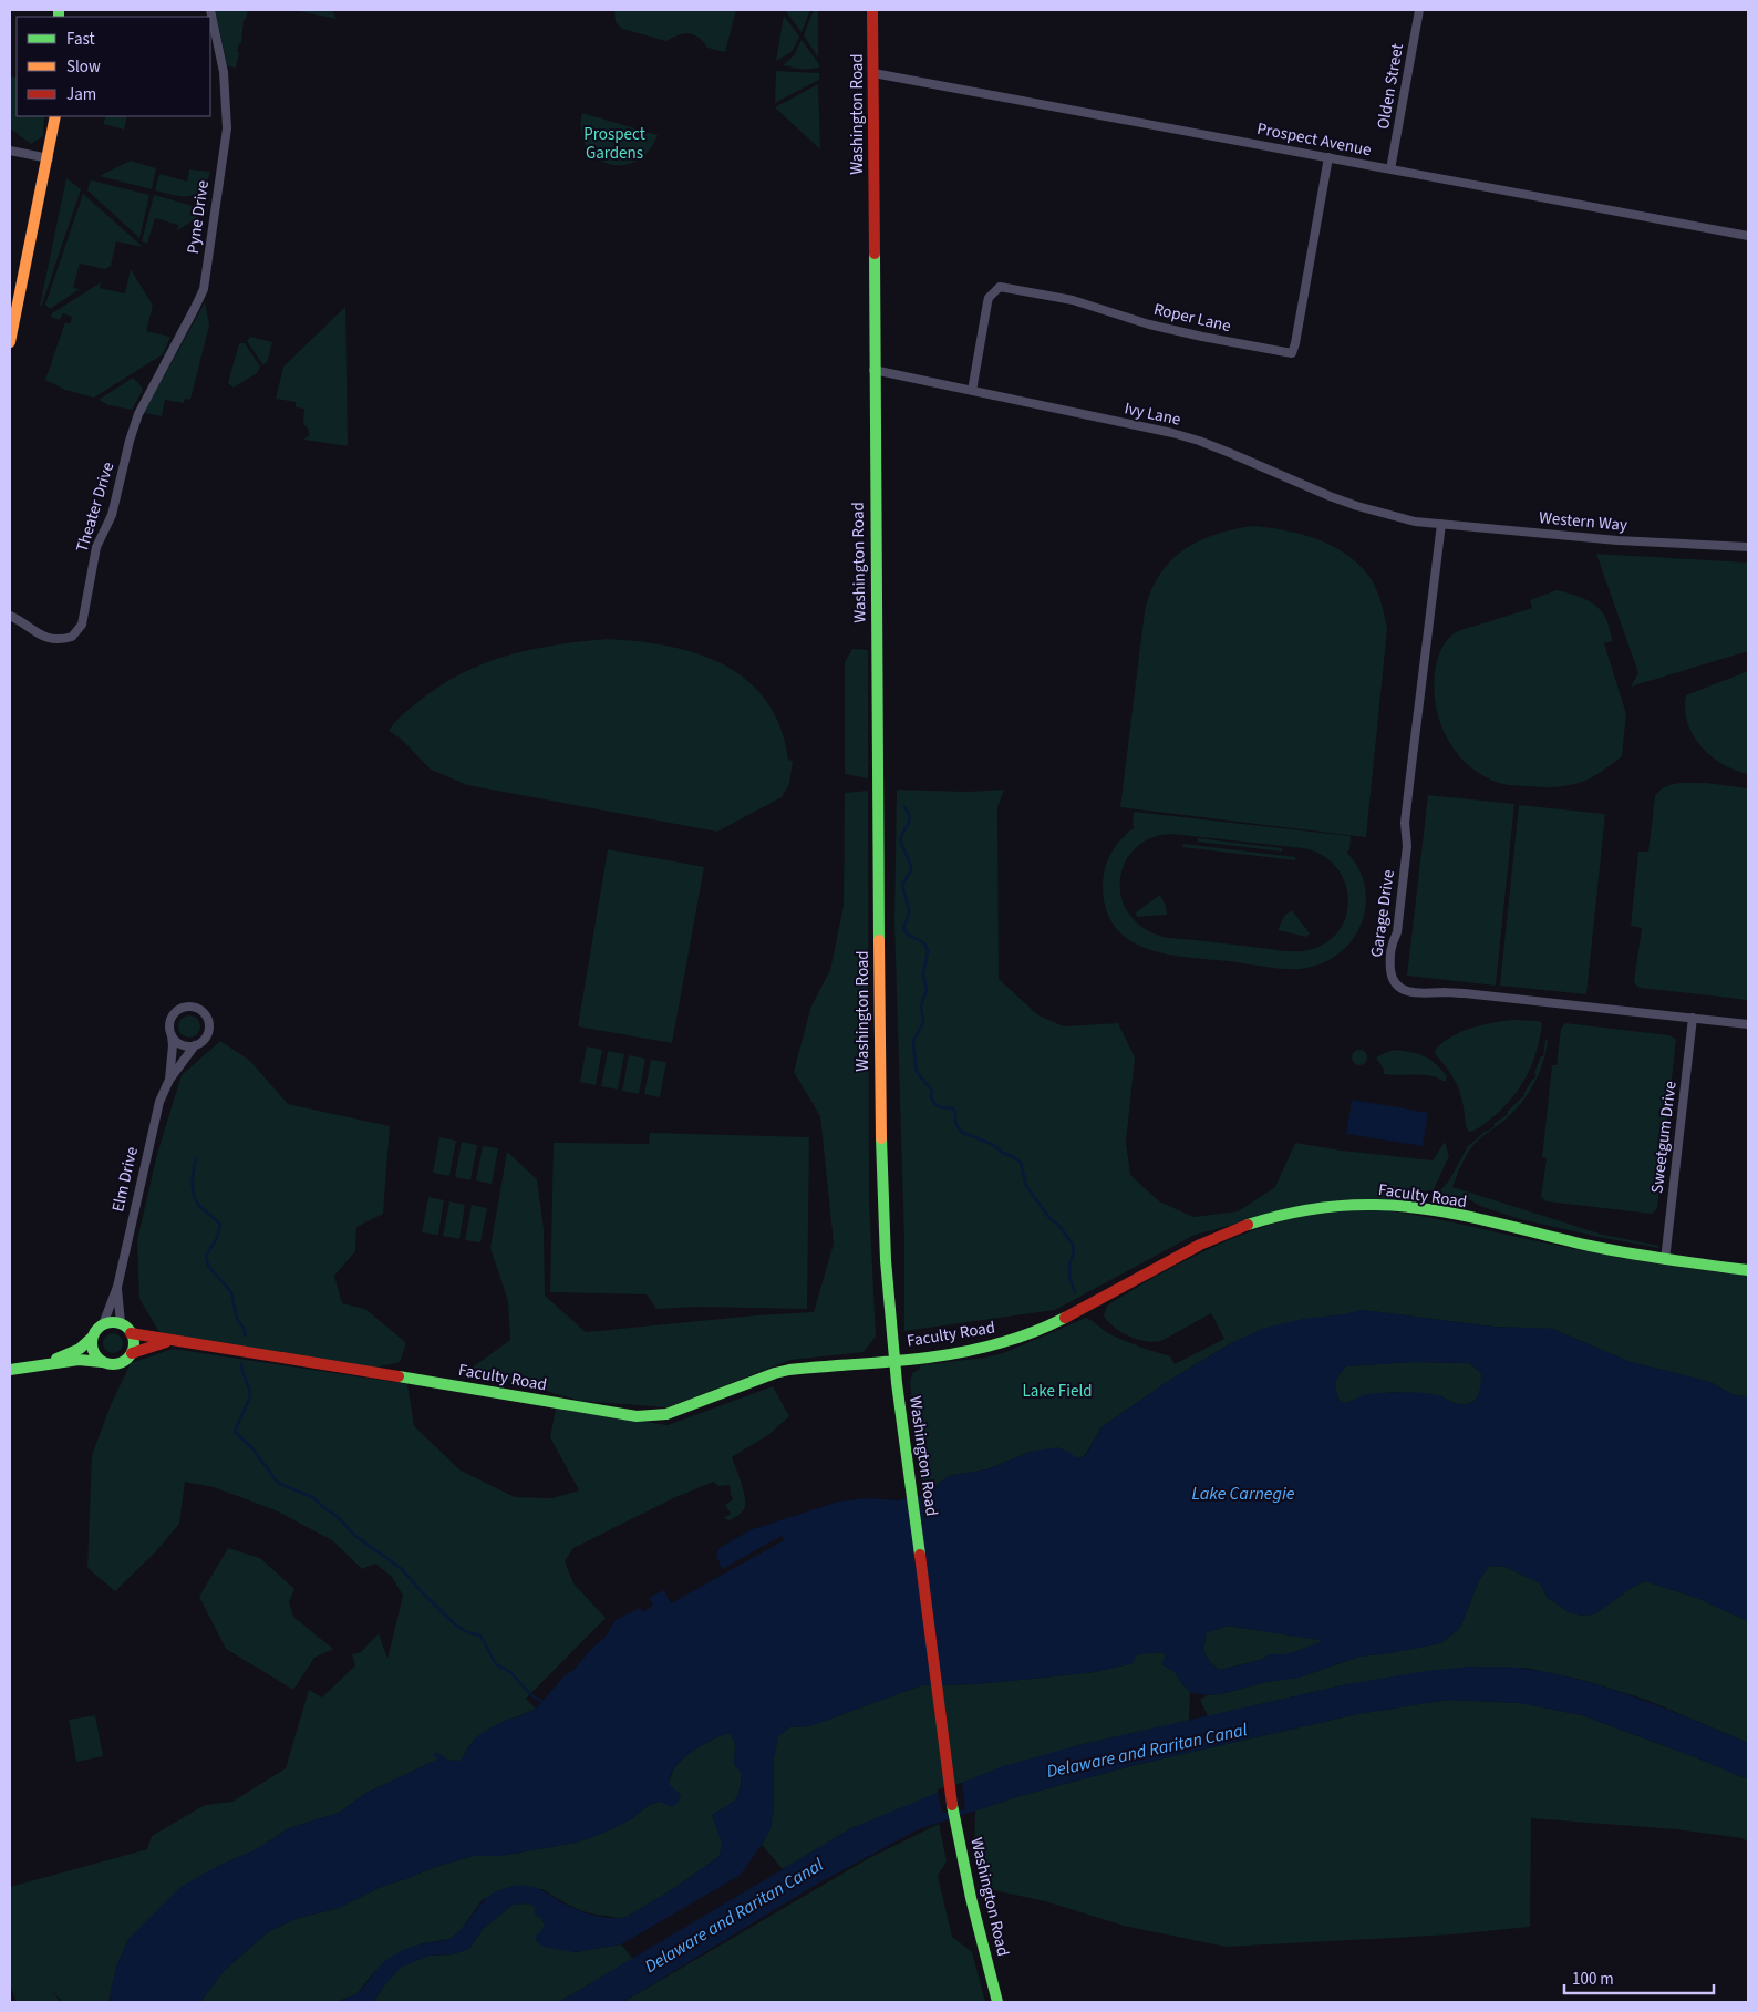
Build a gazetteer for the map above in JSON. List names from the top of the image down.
{
  "streets": {
    "street": [
      "Olden Street",
      "Washington Road",
      "Prospect Avenue",
      "Pyne Drive",
      "Roper Lane",
      "Ivy Lane",
      "Theater Drive",
      "Western Way",
      "Garage Drive",
      "Sweetgum Drive",
      "Elm Drive",
      "Faculty Road"
    ]
  },
  "crossings": [
    ["Olden Street", "Prospect Avenue"],
    ["Washington Road", "Prospect Avenue"],
    ["Washington Road", "Ivy Lane"],
    ["Washington Road", "Faculty Road"],
    ["Prospect Avenue", "Roper Lane"],
    ["Pyne Drive", "Theater Drive"],
    ["Roper Lane", "Ivy Lane"],
    ["Ivy Lane", "Western Way"],
    ["Western Way", "Garage Drive"],
    ["Garage Drive", "Sweetgum Drive"],
    ["Sweetgum Drive", "Faculty Road"],
    ["Elm Drive", "Faculty Road"]
  ],
  "water": ["Lake Carnegie", "Delaware and Raritan Canal"],
  "parks": ["Prospect Gardens", "Lake Field"],
  "legend": ["Fast", "Slow", "Jam"],
  "scale_bar": "100 m"
}
